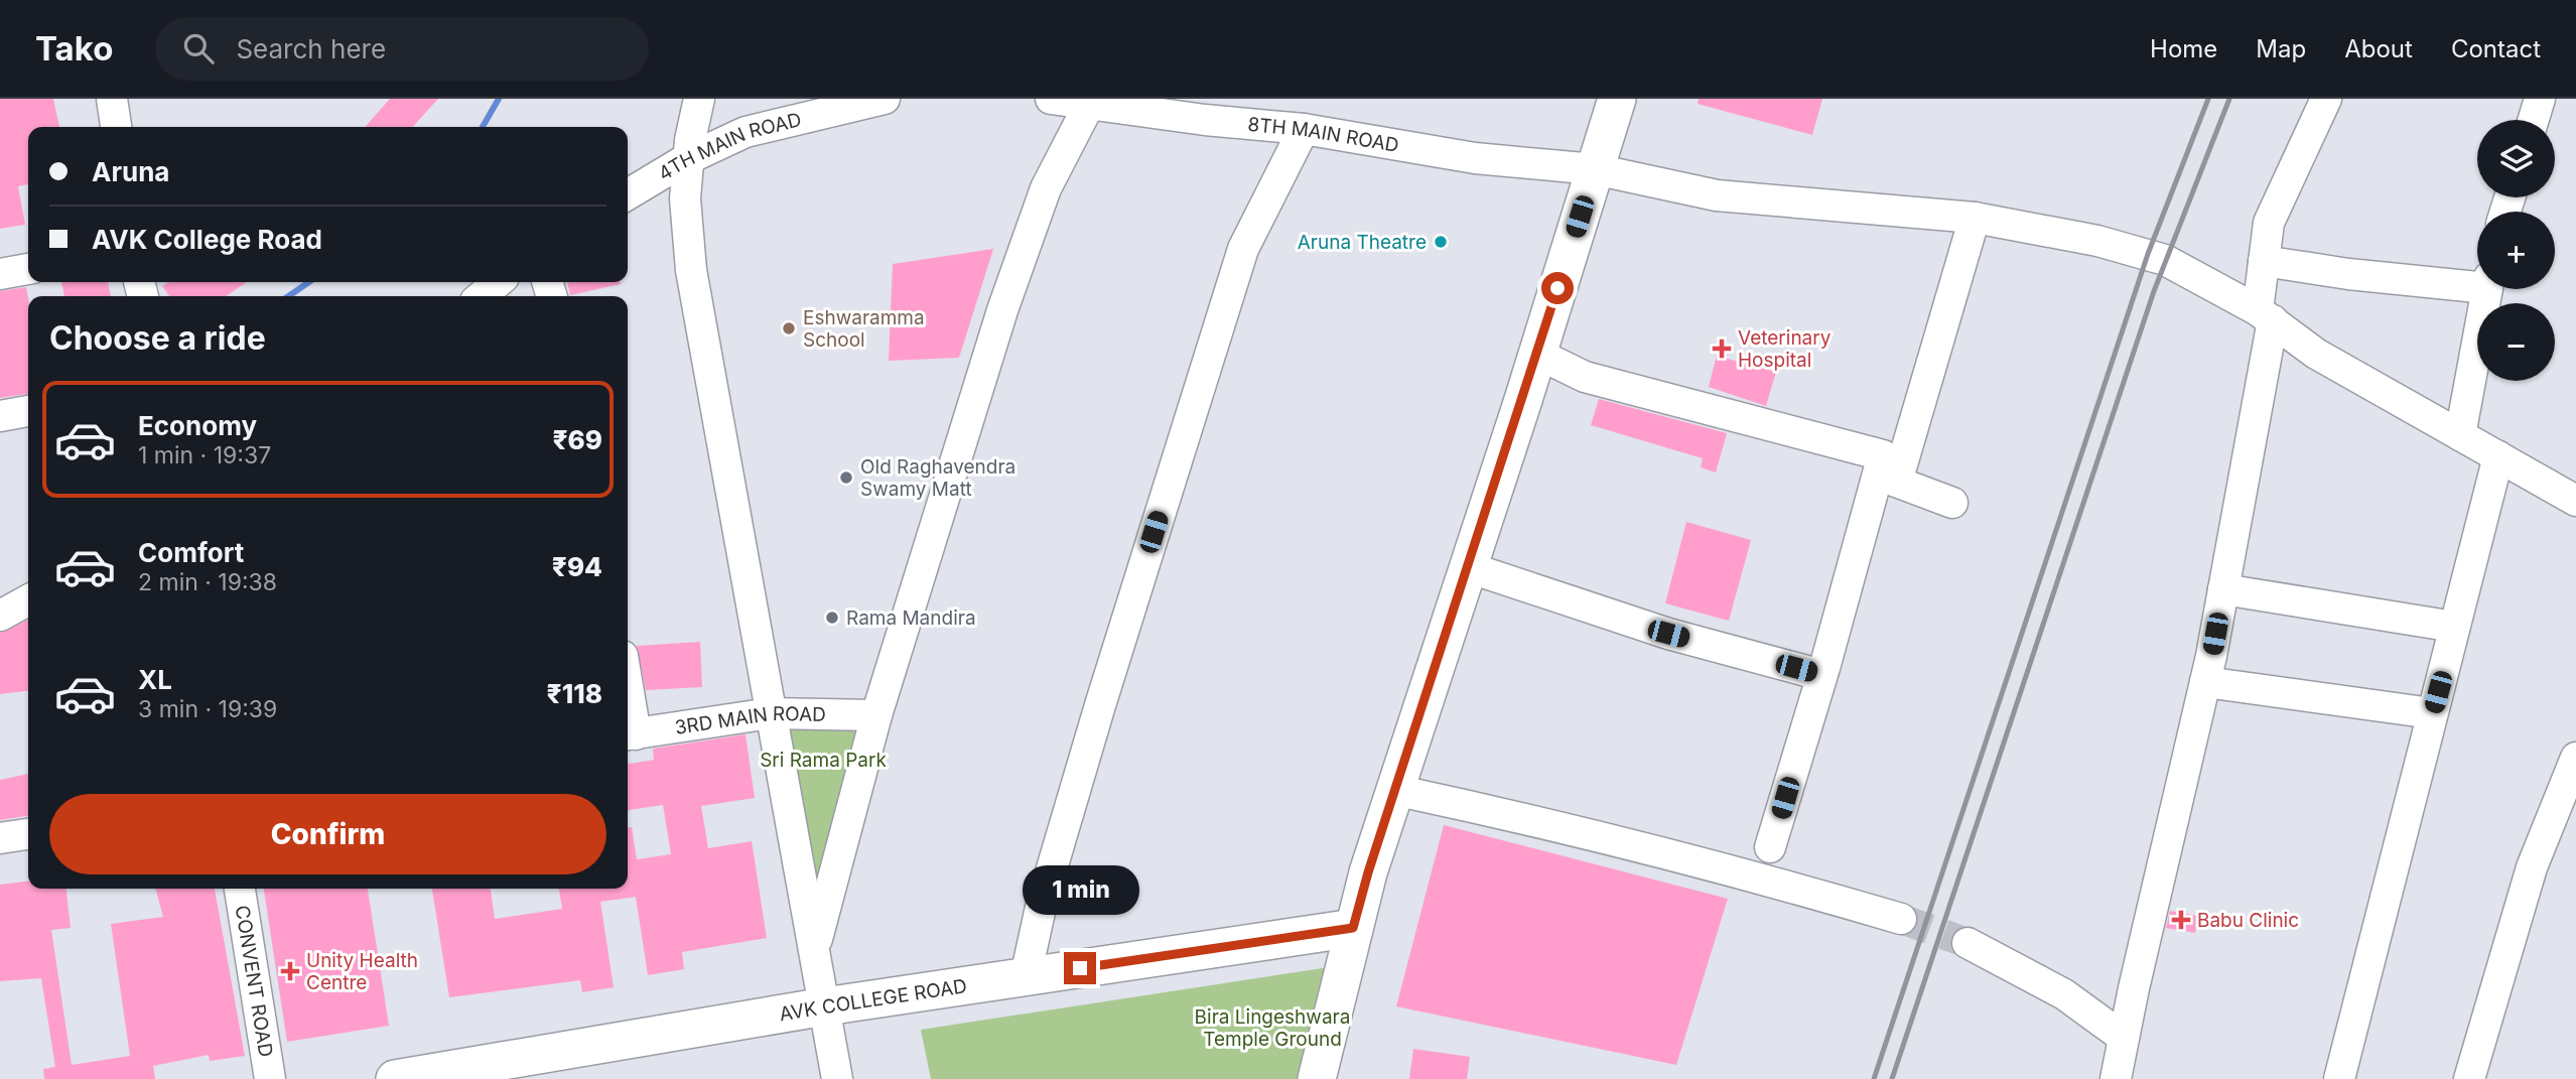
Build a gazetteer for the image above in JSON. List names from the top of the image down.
{
  "streets": {
    "main road": ["AVK COLLEGE ROAD"],
    "street": [
      "8TH MAIN ROAD",
      "4TH MAIN ROAD",
      "3RD MAIN ROAD",
      "CONVENT ROAD"
    ]
  },
  "parks": ["Sri Rama Park", "Bira Lingeshwara Temple Ground"],
  "places": {
    "other": [
      "Aruna Theatre",
      "Eshwaramma School",
      "Old Raghavendra Swamy Matt",
      "Rama Mandira"
    ],
    "health": ["Veterinary Hospital", "Babu Clinic", "Unity Health Centre"]
  },
  "page": {
    "header": "Tako",
    "search": "Search here",
    "nav": [
      "Home",
      "Map",
      "About",
      "Contact"
    ],
    "map_buttons": ["+", "−"],
    "banner": ["Aruna", "AVK College Road"],
    "heading": "Choose a ride",
    "list": [
      {
        "name": "Economy",
        "note": "1 min · 19:37",
        "value": "₹69"
      },
      {
        "name": "Comfort",
        "note": "2 min · 19:38",
        "value": "₹94"
      },
      {
        "name": "XL",
        "note": "3 min · 19:39",
        "value": "₹118"
      }
    ],
    "buttons": "Confirm",
    "bubble": "1 min"
  }
}
